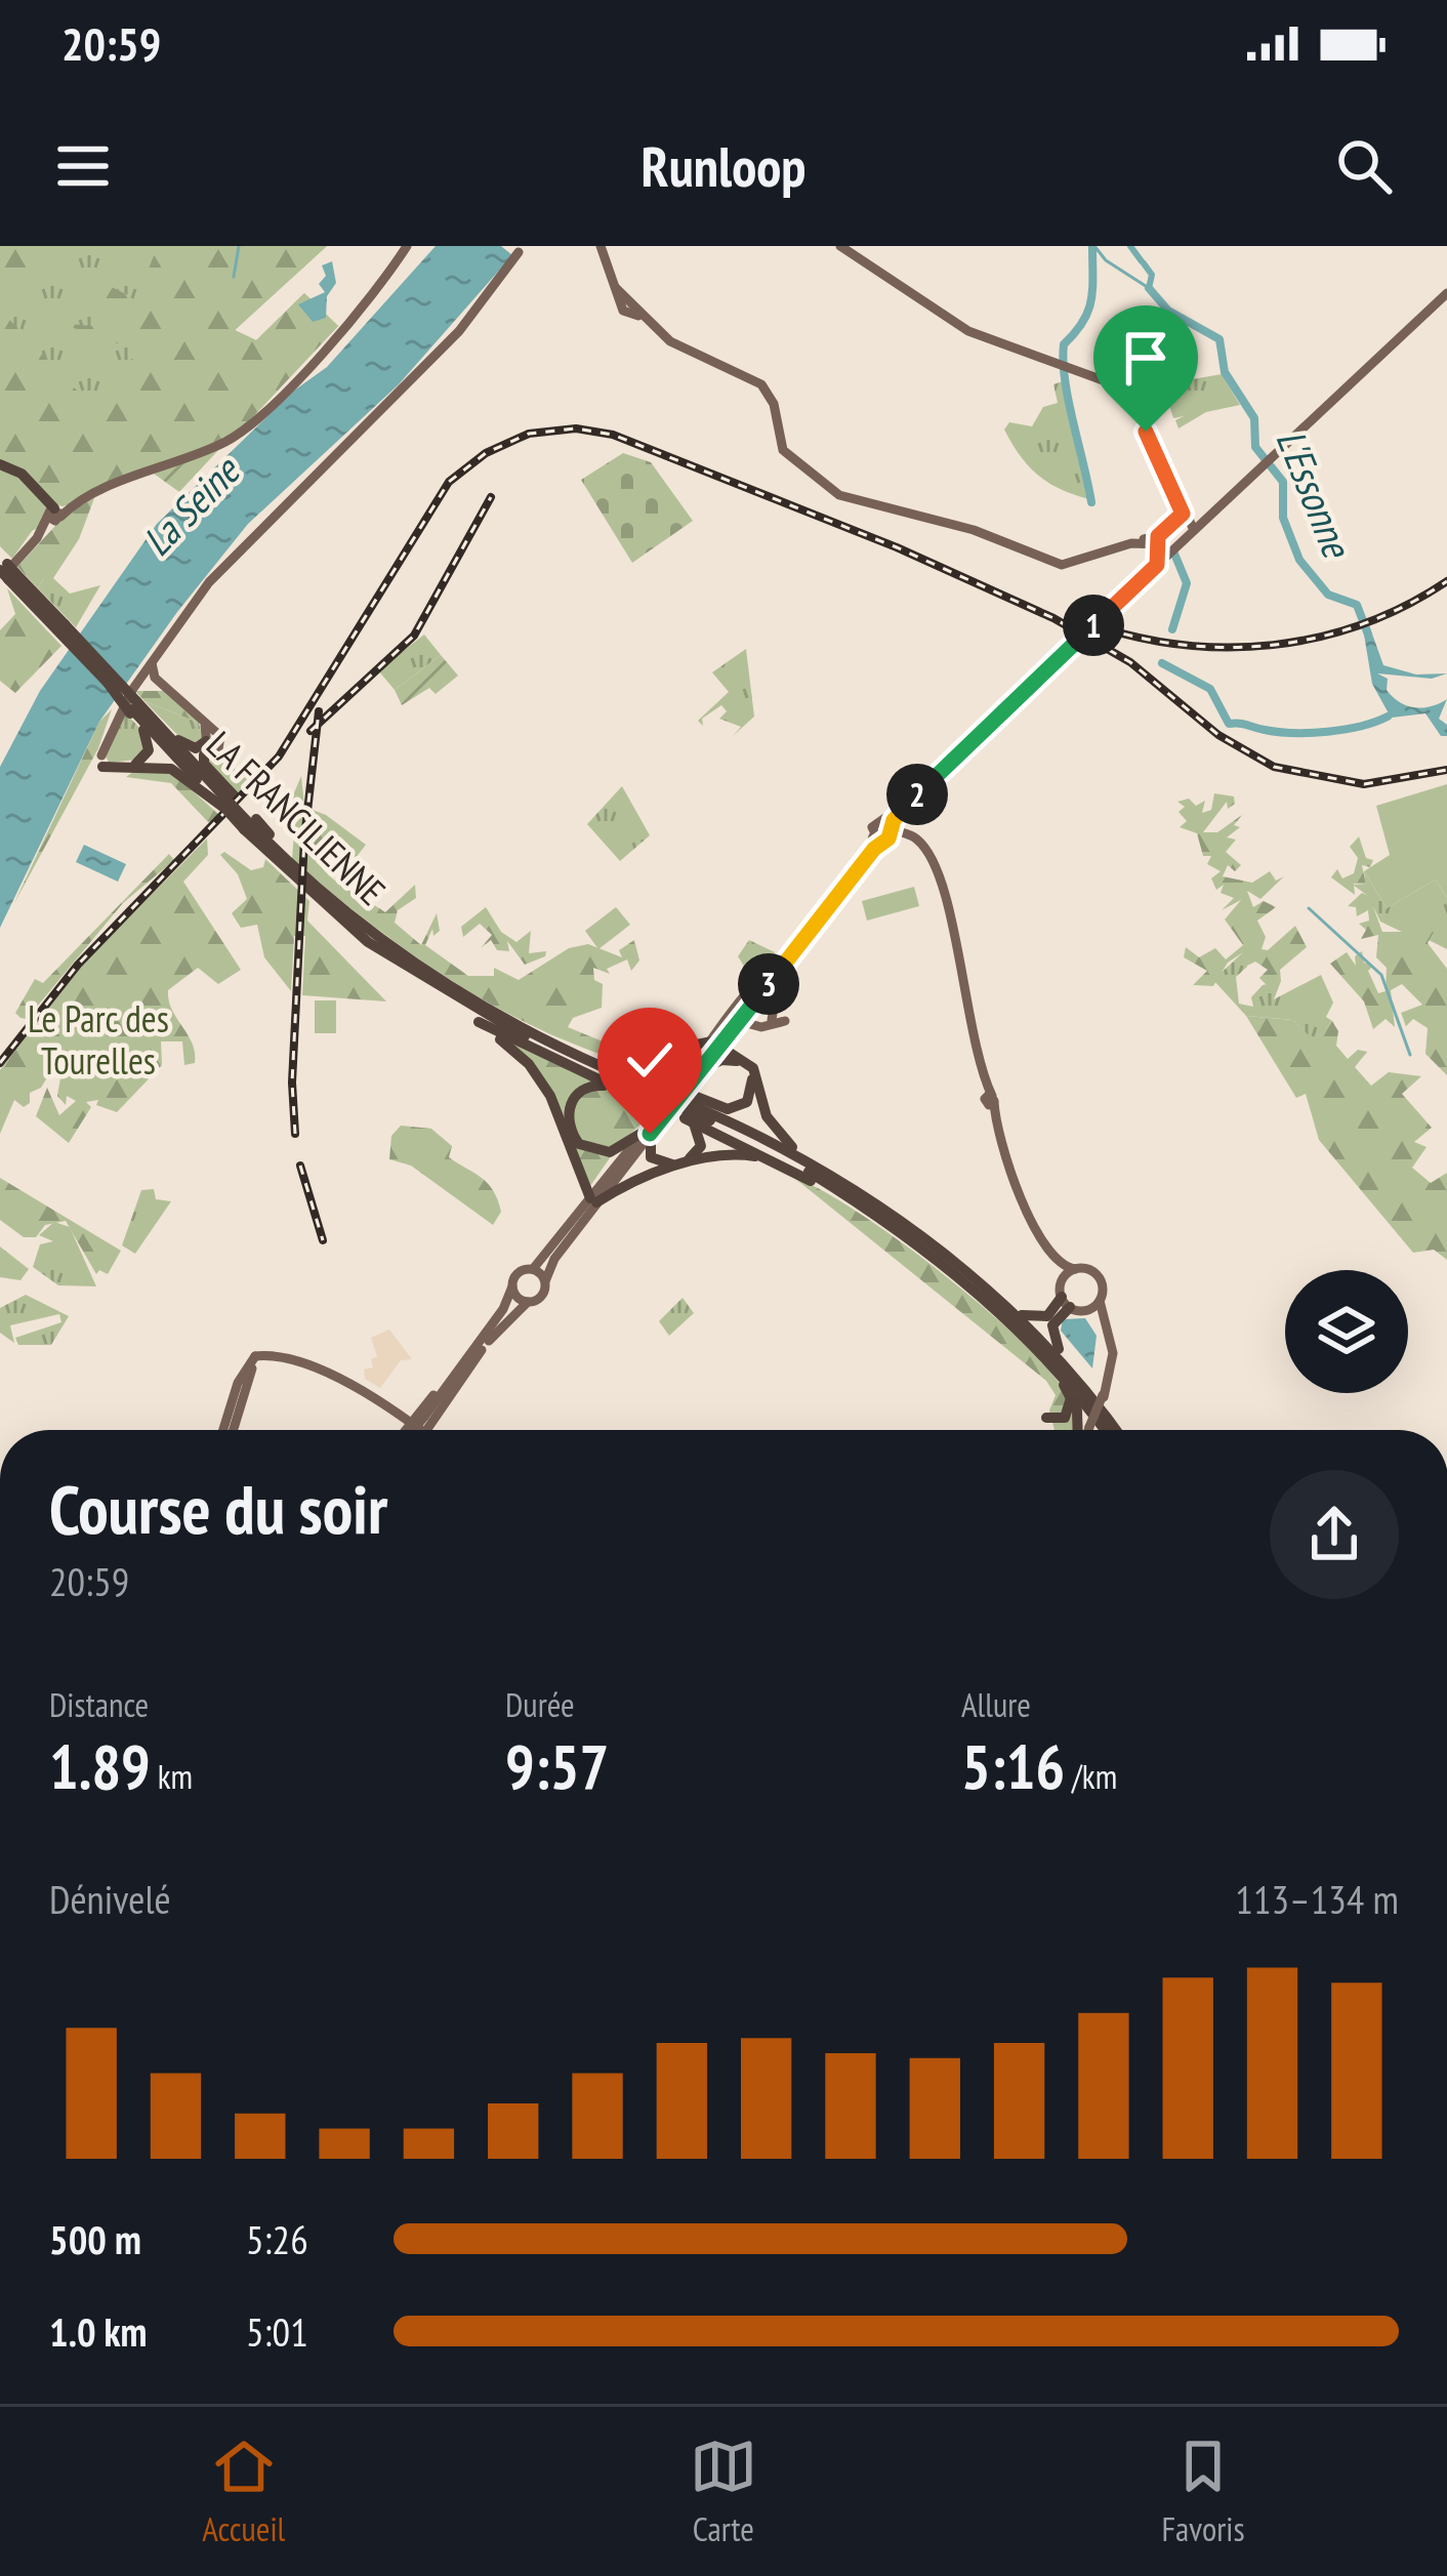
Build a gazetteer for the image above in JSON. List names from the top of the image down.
{
  "streets": {
    "highway": ["LA FRANCILIENNE"]
  },
  "water": ["L'Essonne", "La Seine"],
  "parks": ["Le Parc des Tourelles"],
  "page": {
    "status": "20:59",
    "header": "Runloop",
    "pins": ["1", "2", "3"],
    "heading": ["Course du soir", "20:59"],
    "stats": [
      ["Distance", "1.89 km"],
      ["Durée", "9:57"],
      ["Allure", "5:16 /km"]
    ],
    "chart": ["Dénivelé", "113–134 m"],
    "list": [
      {
        "name": "500 m",
        "note": "5:26"
      },
      {
        "name": "1.0 km",
        "note": "5:01"
      }
    ],
    "tabs": ["Accueil", "Carte", "Favoris"]
  }
}
